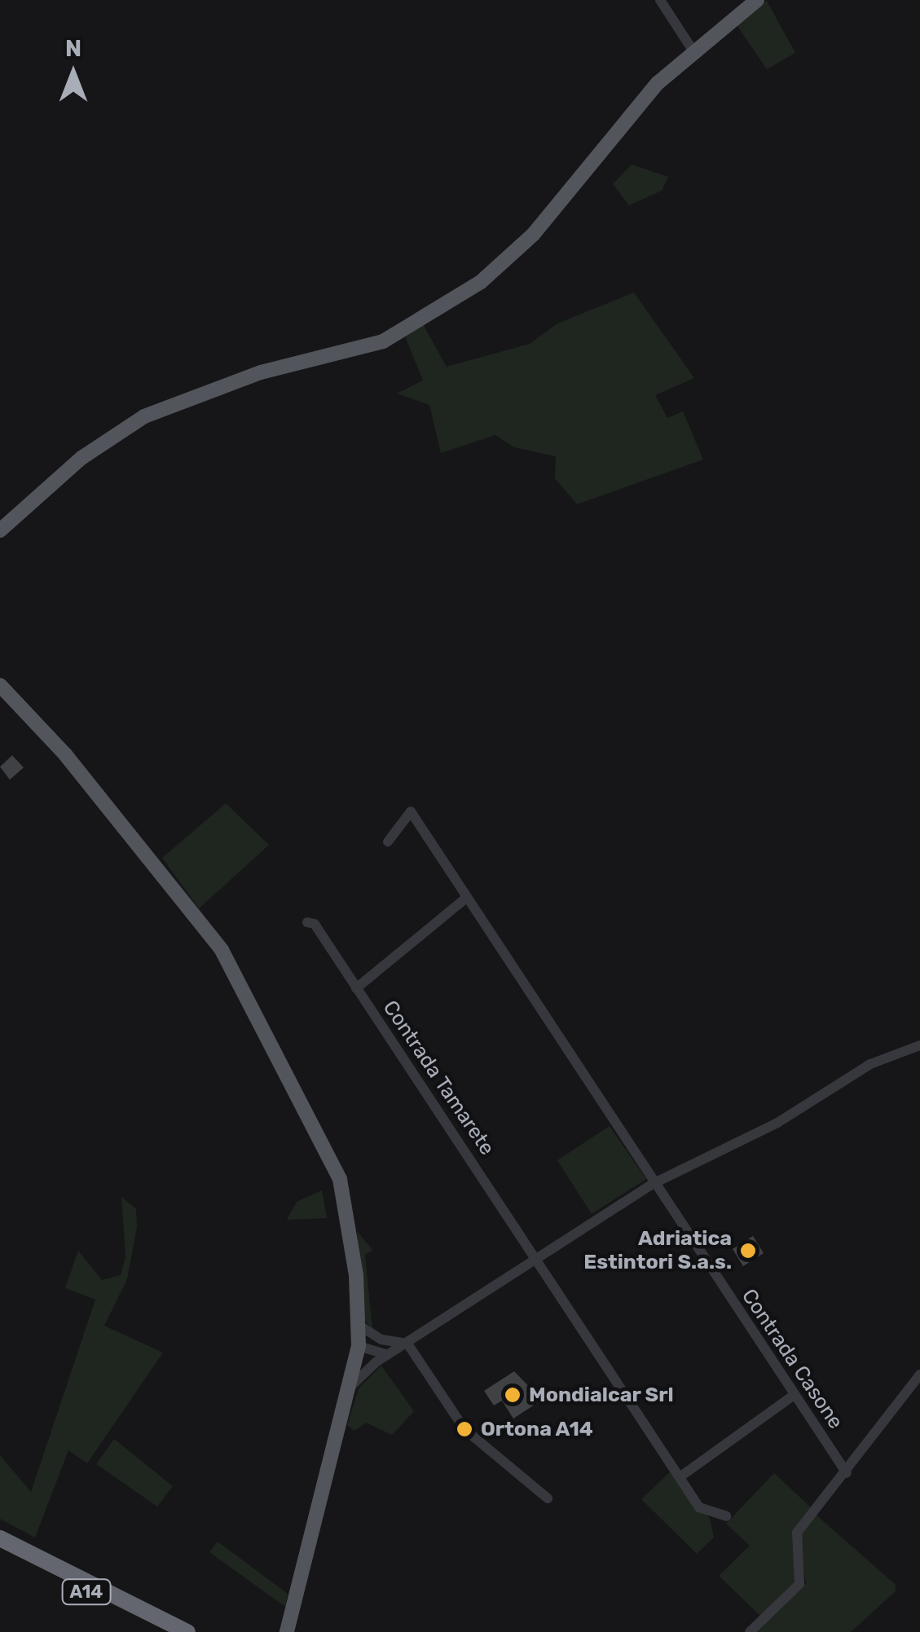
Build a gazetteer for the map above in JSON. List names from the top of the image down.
{
  "streets": {
    "highway": ["A14"],
    "street": ["Contrada Tamarete", "Contrada Casone"]
  },
  "places": ["Adriatica Estintori S.a.s.", "Mondialcar Srl", "Ortona A14"],
  "north": "top"
}
